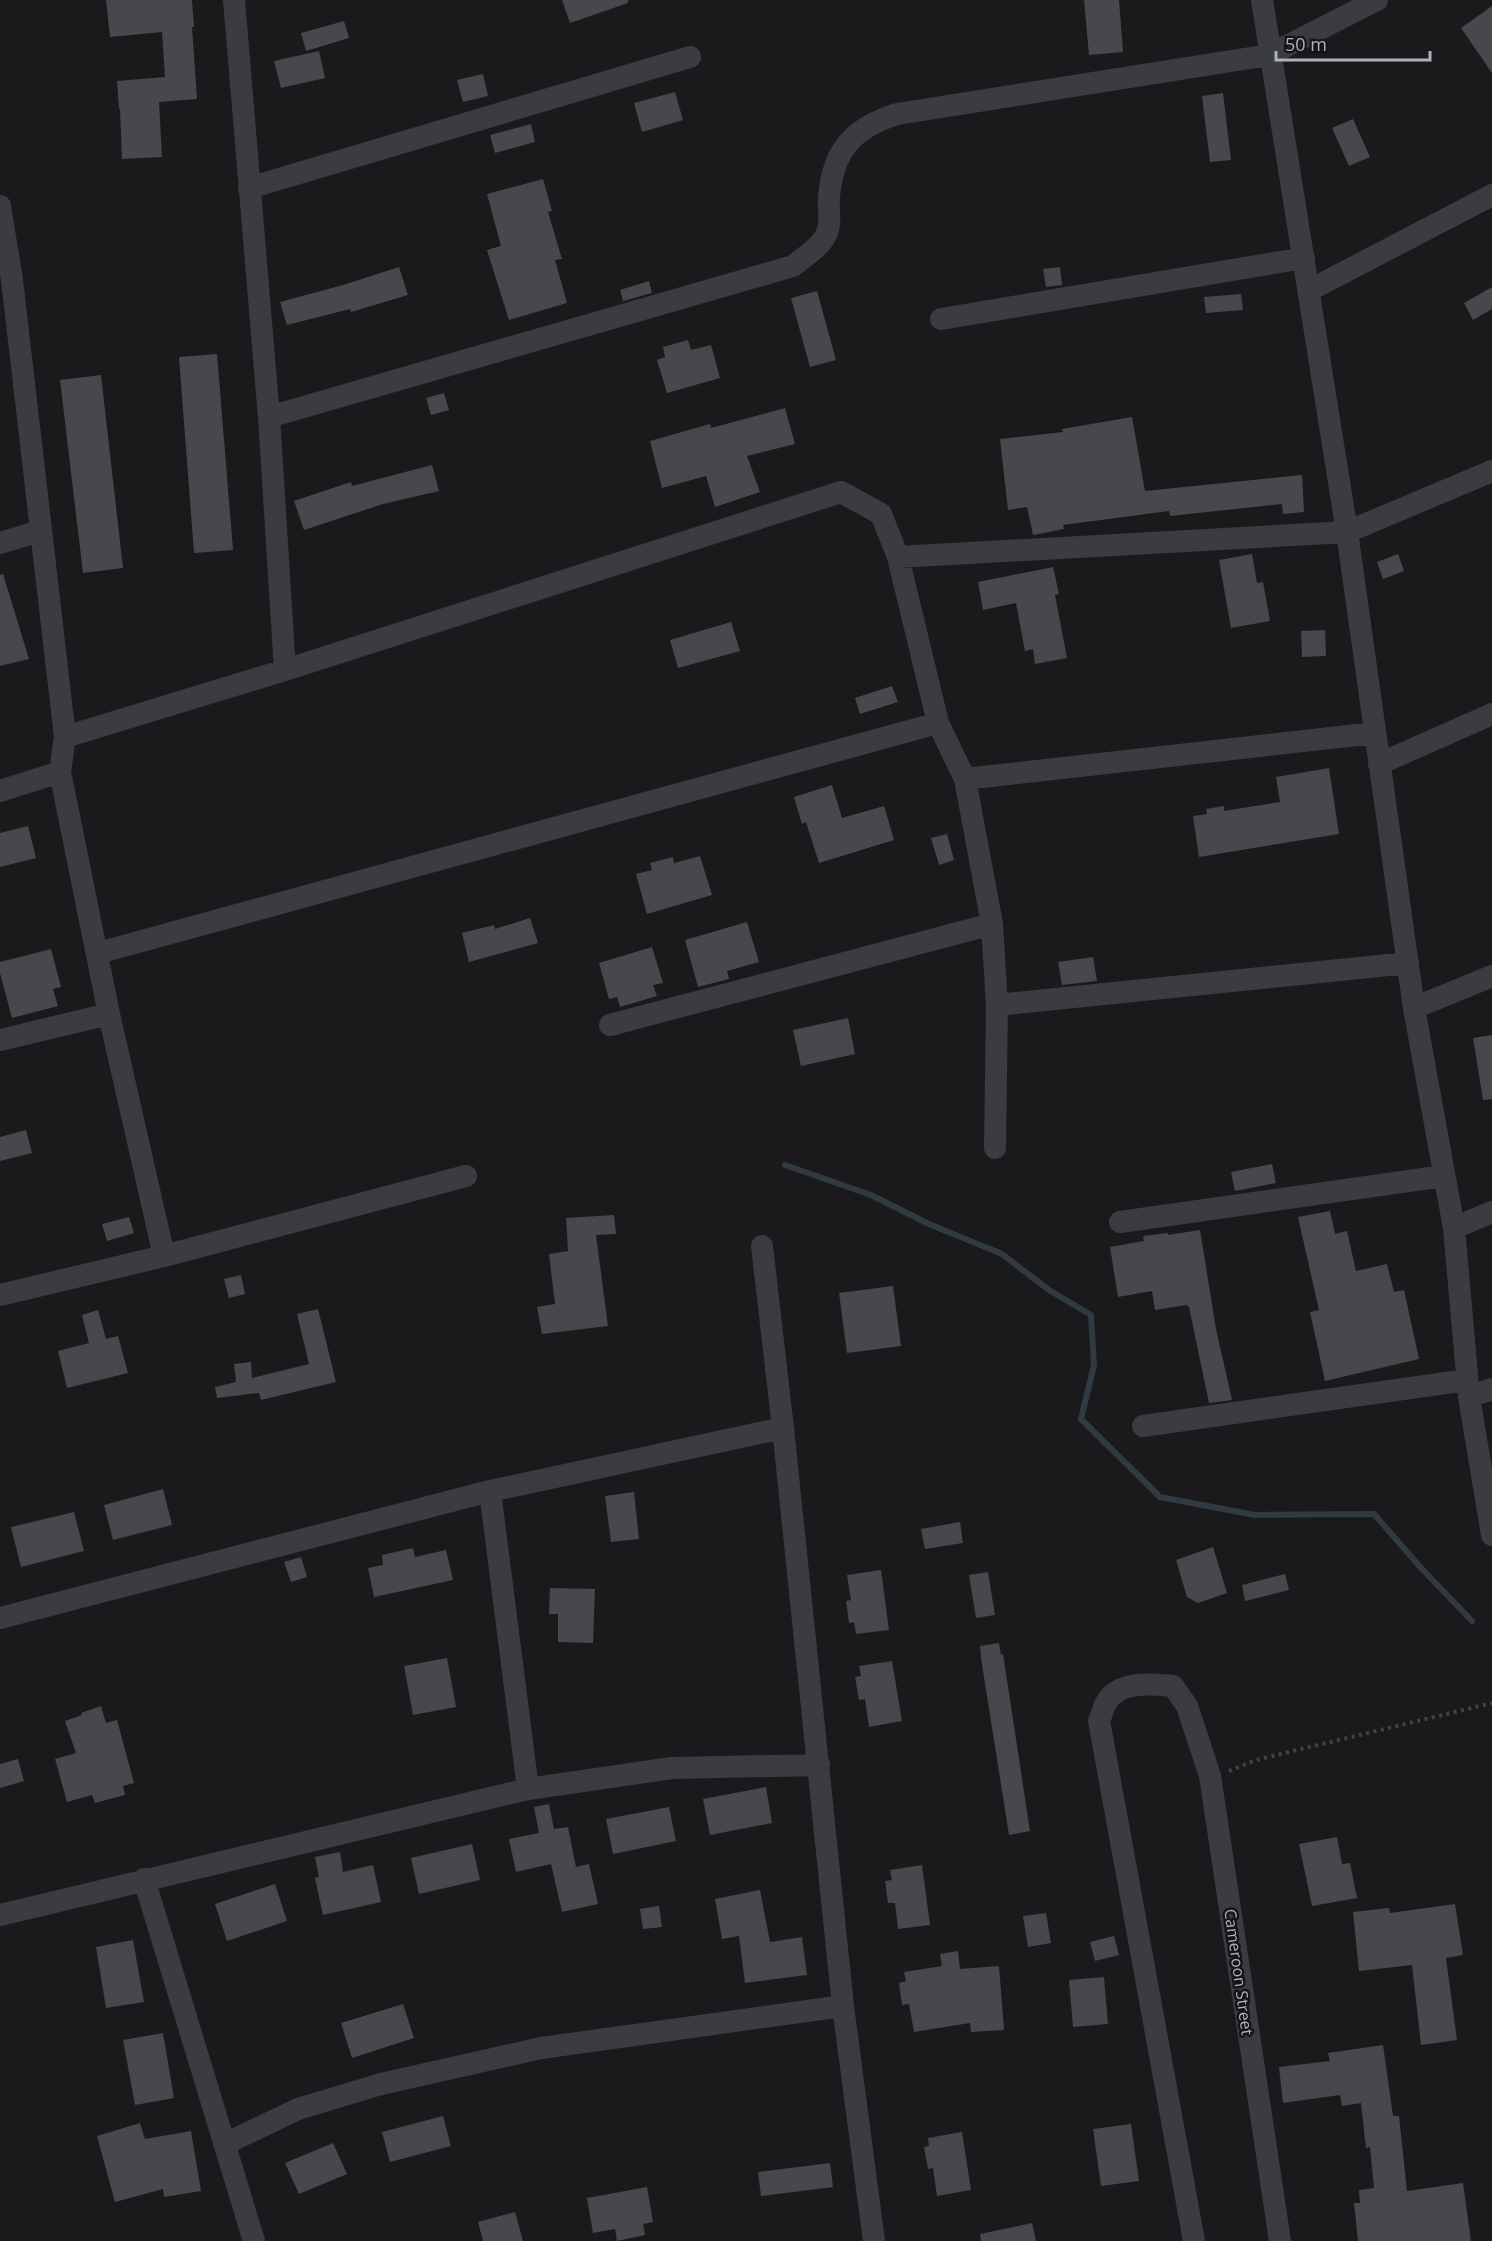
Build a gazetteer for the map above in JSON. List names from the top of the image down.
{
  "streets": {
    "street": ["Cameroon Street"]
  },
  "scale_bar": "50 m"
}
